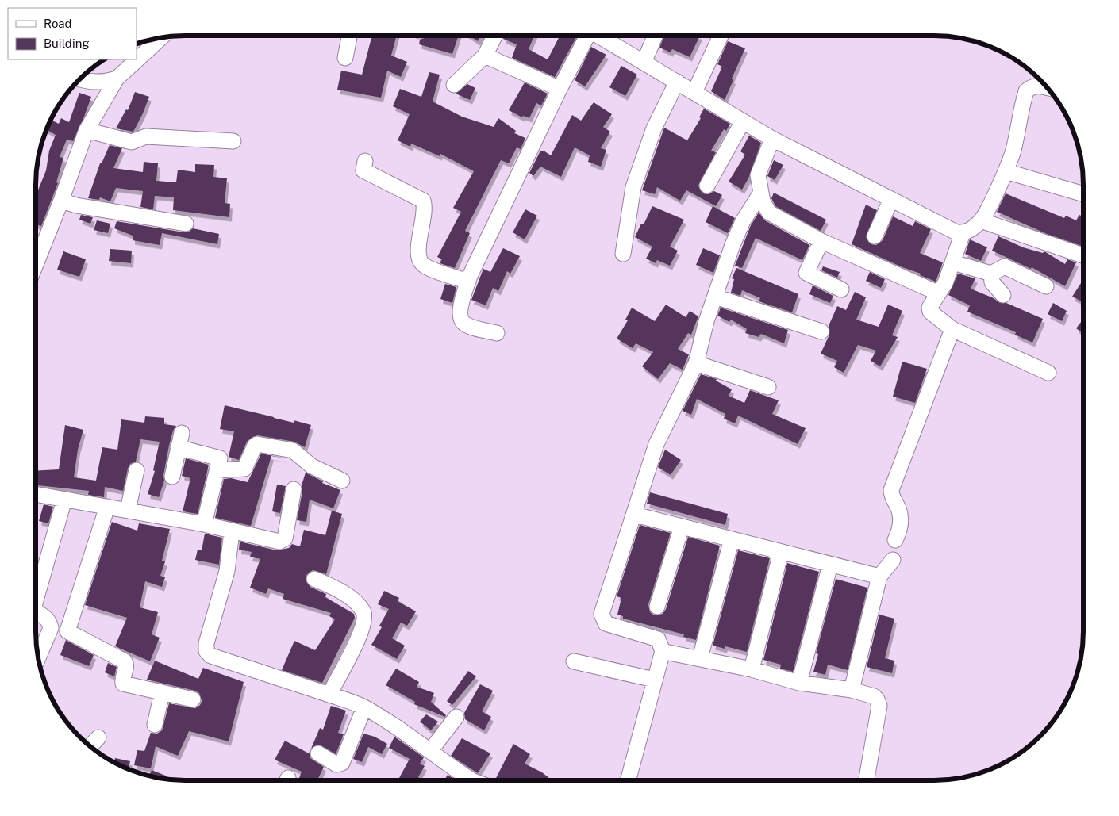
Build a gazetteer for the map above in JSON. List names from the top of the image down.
{
  "legend": ["Road", "Building"]
}
